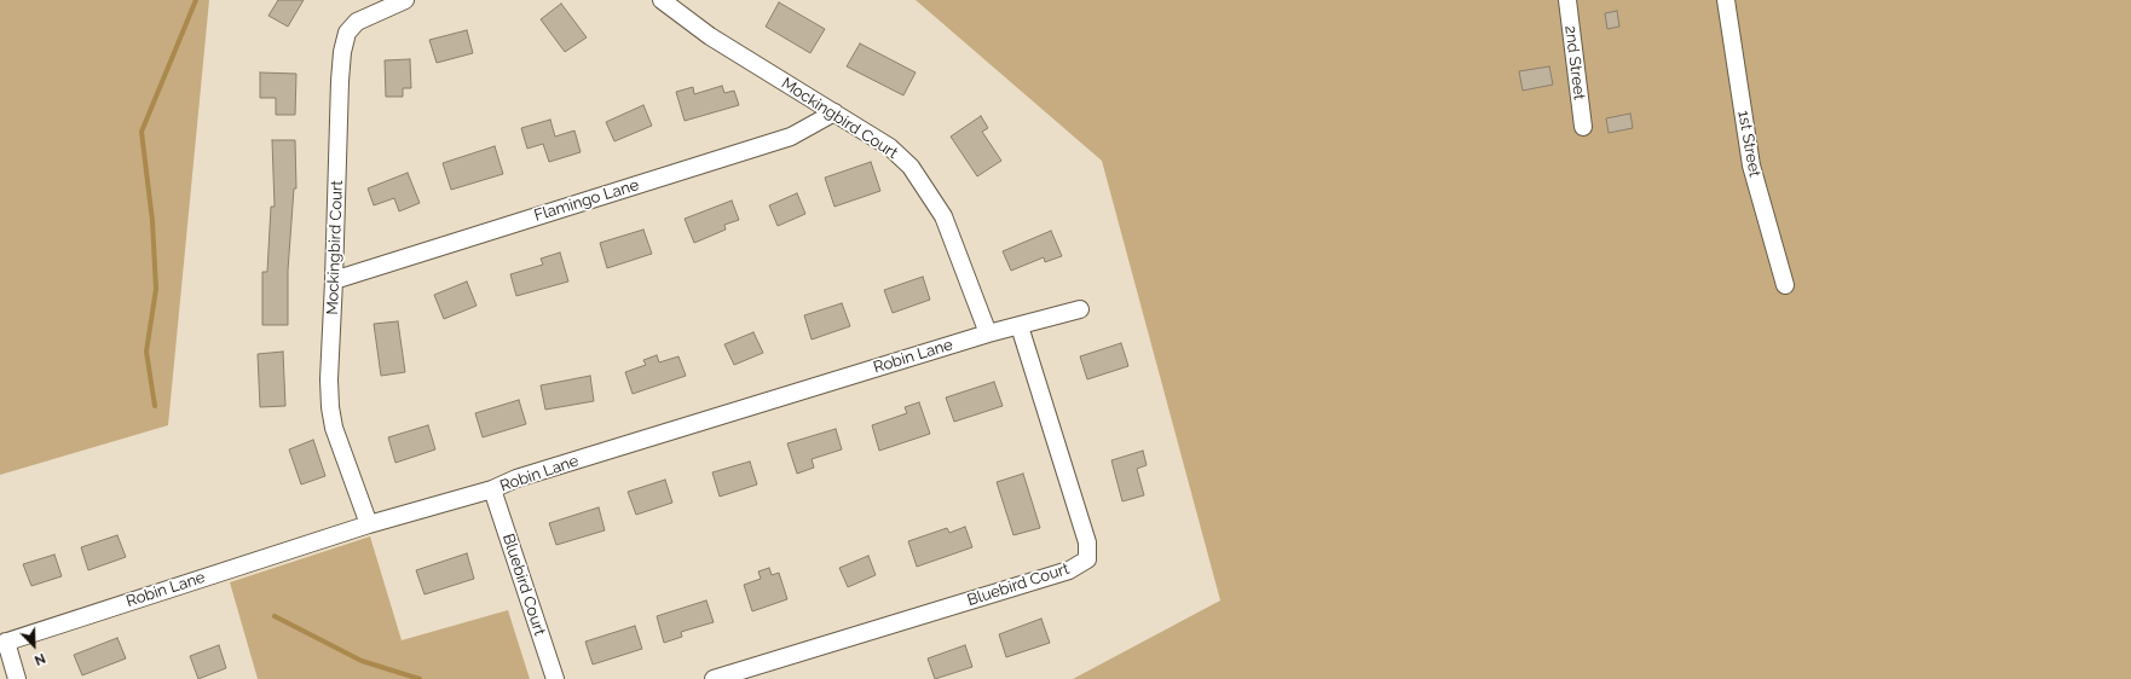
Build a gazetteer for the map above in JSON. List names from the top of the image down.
{
  "streets": {
    "street": [
      "2nd Street",
      "Mockingbird Court",
      "1st Street",
      "Flamingo Lane",
      "Robin Lane",
      "Bluebird Court"
    ]
  },
  "crossings": [
    ["Mockingbird Court", "Flamingo Lane"],
    ["Mockingbird Court", "Robin Lane"],
    ["Robin Lane", "Bluebird Court"]
  ],
  "north": "bottom right"
}
